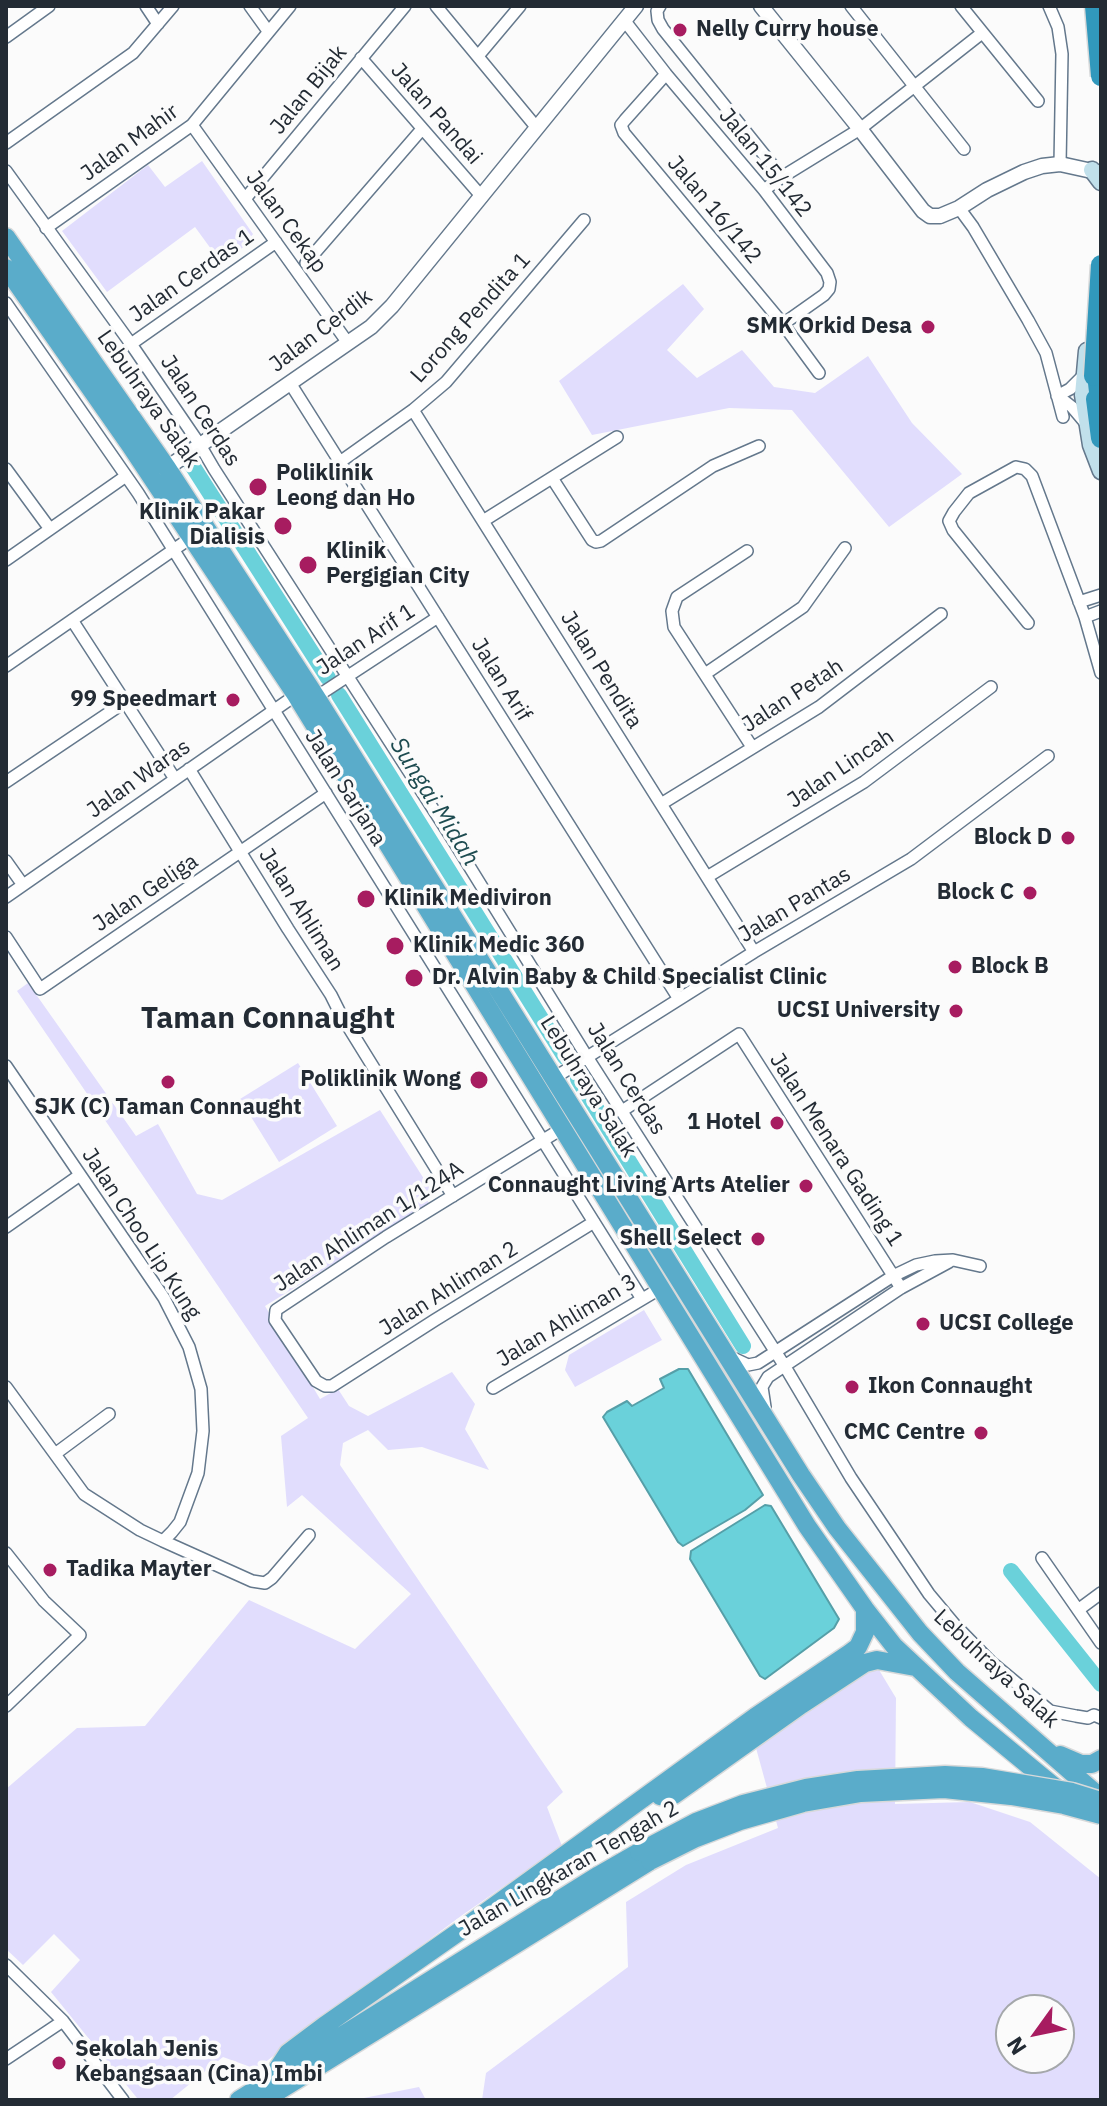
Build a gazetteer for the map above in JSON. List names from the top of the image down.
{
  "streets": {
    "highway": ["Lebuhraya Salak", "Jalan Lingkaran Tengah 2"],
    "street": [
      "Jalan Bijak",
      "Jalan Pandai",
      "Jalan Mahir",
      "Jalan 15/142",
      "Jalan 16/142",
      "Jalan Cekap",
      "Jalan Cerdas 1",
      "Lorong Pendita 1",
      "Jalan Cerdik",
      "Jalan Cerdas",
      "Jalan Arif 1",
      "Jalan Pendita",
      "Jalan Arif",
      "Jalan Petah",
      "Jalan Lincah",
      "Jalan Waras",
      "Jalan Sarjana",
      "Jalan Geliga",
      "Jalan Pantas",
      "Jalan Ahliman",
      "Jalan Menara Gading 1",
      "Jalan Ahliman 1/124A",
      "Jalan Choo Lip Kung",
      "Jalan Ahliman 2",
      "Jalan Ahliman 3"
    ]
  },
  "crossings": [
    ["Jalan Bijak", "Jalan Pandai"],
    ["Jalan Bijak", "Jalan Cekap"],
    ["Jalan Pandai", "Jalan Cerdik"],
    ["Jalan Mahir", "Jalan Cekap"],
    ["Jalan Mahir", "Jalan Cerdas"],
    ["Jalan 15/142", "Jalan 16/142"],
    ["Jalan 15/142", "Jalan Cerdik"],
    ["Jalan Cekap", "Jalan Cerdas 1"],
    ["Jalan Cekap", "Jalan Cerdik"],
    ["Jalan Cerdas 1", "Jalan Cerdas"],
    ["Lorong Pendita 1", "Jalan Pendita"],
    ["Lorong Pendita 1", "Jalan Arif"],
    ["Jalan Cerdik", "Lebuhraya Salak"],
    ["Jalan Cerdik", "Jalan Cerdas"],
    ["Jalan Cerdik", "Jalan Arif"],
    ["Lebuhraya Salak", "Jalan Arif 1"],
    ["Lebuhraya Salak", "Jalan Waras"],
    ["Lebuhraya Salak", "Jalan Pantas"],
    ["Lebuhraya Salak", "Jalan Ahliman 1/124A"],
    ["Lebuhraya Salak", "Jalan Ahliman 3"],
    ["Lebuhraya Salak", "Jalan Lingkaran Tengah 2"],
    ["Jalan Cerdas", "Jalan Arif 1"],
    ["Jalan Cerdas", "Jalan Pantas"],
    ["Jalan Cerdas", "Jalan Menara Gading 1"],
    ["Jalan Arif 1", "Jalan Arif"],
    ["Jalan Pendita", "Jalan Petah"],
    ["Jalan Pendita", "Jalan Lincah"],
    ["Jalan Pendita", "Jalan Pantas"],
    ["Jalan Arif", "Jalan Pantas"],
    ["Jalan Waras", "Jalan Sarjana"],
    ["Jalan Waras", "Jalan Ahliman"],
    ["Jalan Sarjana", "Jalan Geliga"],
    ["Jalan Sarjana", "Jalan Ahliman 1/124A"],
    ["Jalan Sarjana", "Jalan Ahliman 2"],
    ["Jalan Sarjana", "Jalan Ahliman 3"],
    ["Jalan Geliga", "Jalan Ahliman"],
    ["Jalan Ahliman", "Jalan Ahliman 1/124A"],
    ["Jalan Ahliman 1/124A", "Jalan Ahliman 2"]
  ],
  "districts": ["Taman Connaught"],
  "water": ["Sungai Midah"],
  "places": [
    "Nelly Curry house",
    "SMK Orkid Desa",
    "Poliklinik Leong dan Ho",
    "Klinik Pakar Dialisis",
    "Klinik Pergigian City",
    "99 Speedmart",
    "Block D",
    "Block C",
    "Klinik Mediviron",
    "Klinik Medic 360",
    "Block B",
    "Dr. Alvin Baby & Child Specialist Clinic",
    "UCSI University",
    "Poliklinik Wong",
    "SJK (C) Taman Connaught",
    "1 Hotel",
    "Connaught Living Arts Atelier",
    "Shell Select",
    "UCSI College",
    "Ikon Connaught",
    "CMC Centre",
    "Tadika Mayter",
    "Sekolah Jenis Kebangsaan (Cina) Imbi"
  ],
  "north": "bottom left"
}
